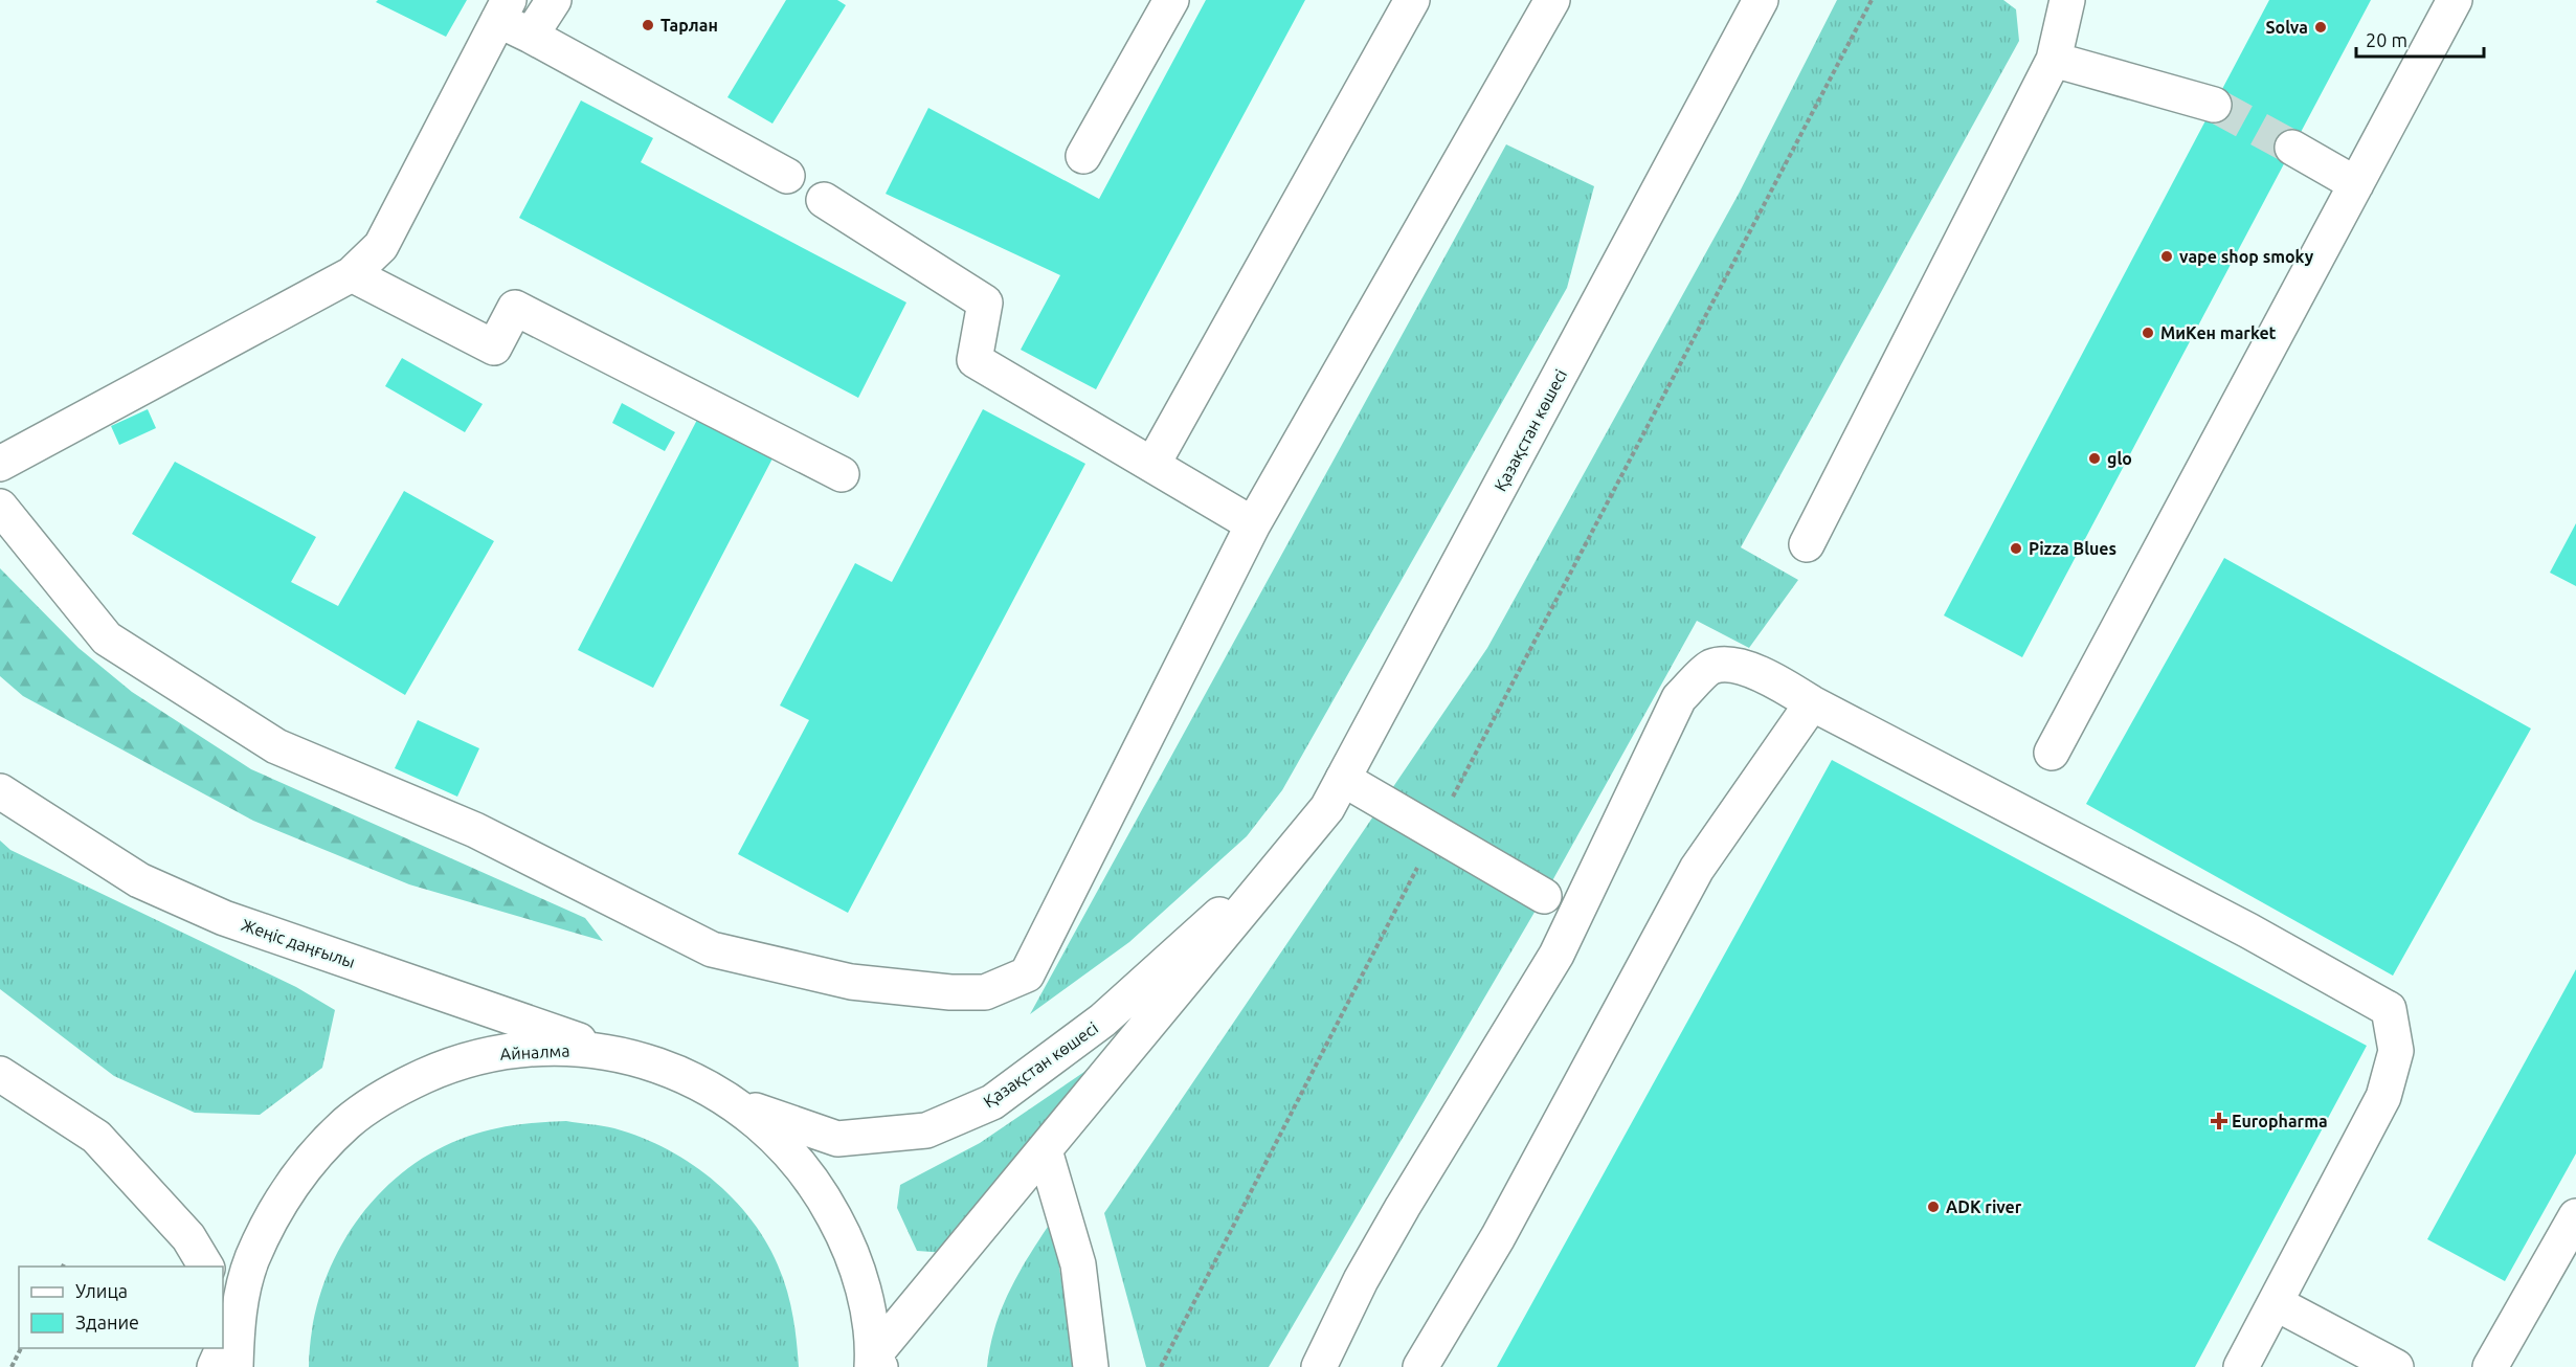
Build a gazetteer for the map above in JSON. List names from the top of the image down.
{
  "streets": {
    "main road": ["Қазақстан көшесі", "Жеңіс даңғылы", "Айналма"]
  },
  "crossings": [
    ["Қазақстан көшесі", "Айналма"],
    ["Жеңіс даңғылы", "Айналма"]
  ],
  "places": {
    "other": [
      "Тарлан",
      "Solva",
      "vape shop smoky",
      "МиКен market",
      "glo",
      "Pizza Blues",
      "ADK river"
    ],
    "health": ["Europharma"]
  },
  "legend": ["Улица", "Здание"],
  "scale_bar": "20 m"
}
